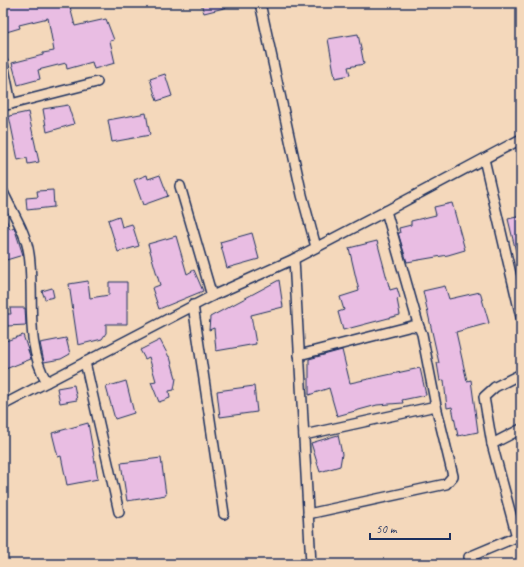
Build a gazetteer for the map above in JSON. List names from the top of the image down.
{
  "scale_bar": "50 m"
}
